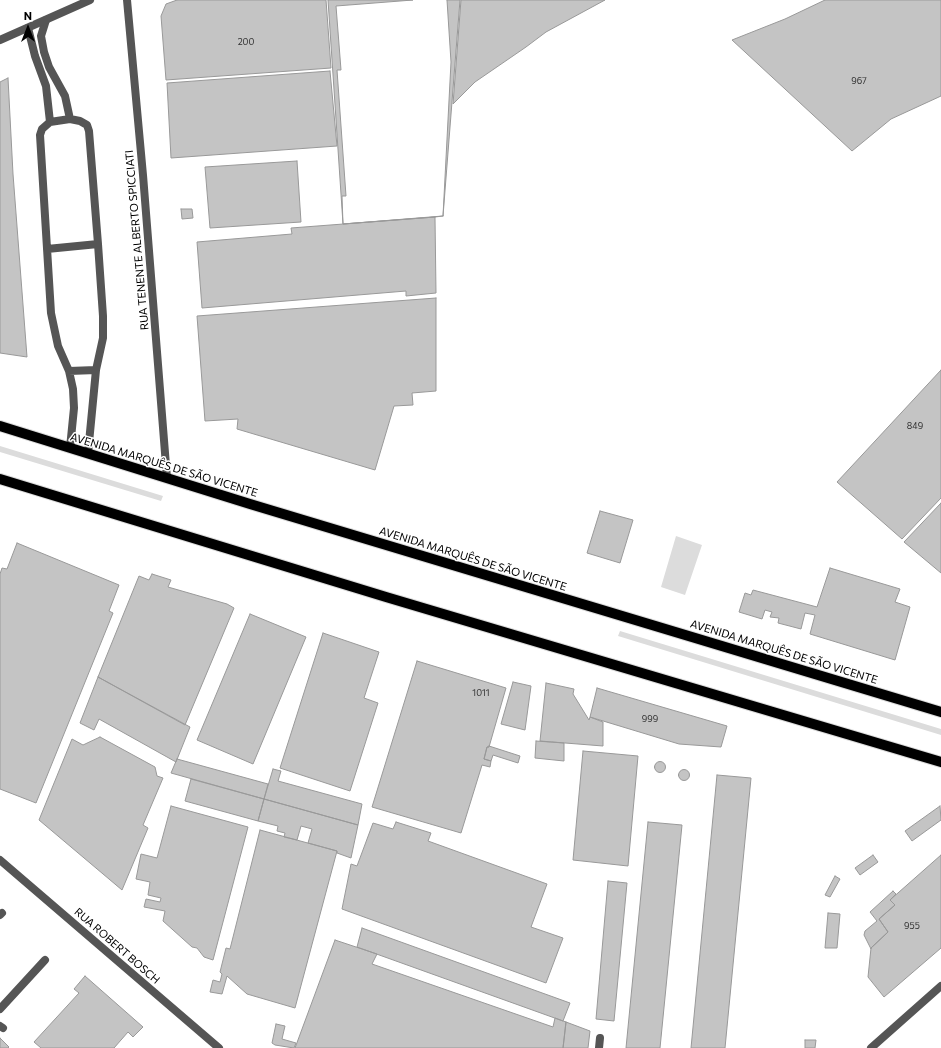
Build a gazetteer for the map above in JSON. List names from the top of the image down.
{
  "streets": {
    "main road": ["AVENIDA MARQUÊS DE SÃO VICENTE"],
    "street": ["RUA TENENTE ALBERTO SPICCIATI", "RUA ROBERT BOSCH"]
  },
  "crossings": [
    ["RUA TENENTE ALBERTO SPICCIATI", "AVENIDA MARQUÊS DE SÃO VICENTE"]
  ],
  "house_numbers": [
    "200",
    "967",
    "849",
    "1011",
    "999",
    "955"
  ],
  "north": "top"
}
